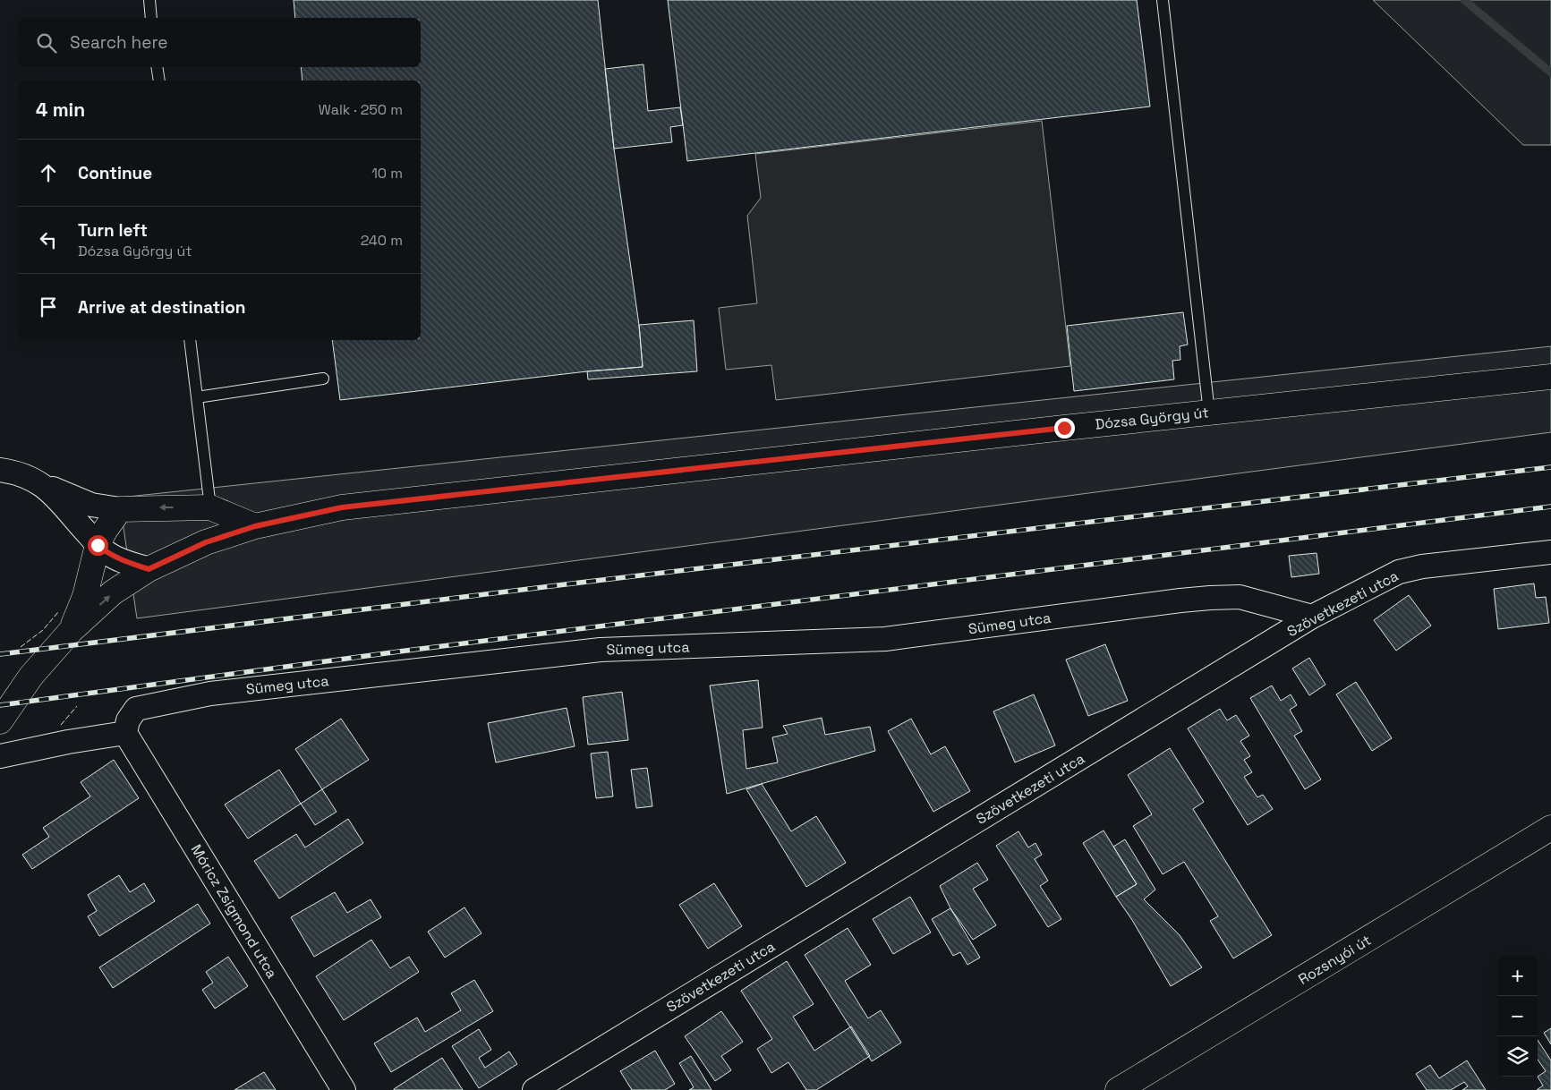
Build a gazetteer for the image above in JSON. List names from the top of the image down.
{
  "streets": {
    "main road": ["Dózsa György út", "Rozsnyói út"],
    "street": ["Szövetkezeti utca", "Sümeg utca", "Móricz Zsigmond utca"]
  },
  "crossings": [
    ["Szövetkezeti utca", "Sümeg utca"],
    ["Sümeg utca", "Móricz Zsigmond utca"]
  ],
  "page": {
    "search": "Search here",
    "heading": ["4 min", "Walk · 250 m"],
    "list": [
      ["Continue", "10 m"],
      ["Turn left", "Dózsa György út", "240 m"],
      "Arrive at destination"
    ],
    "map_buttons": ["+", "−"]
  }
}
